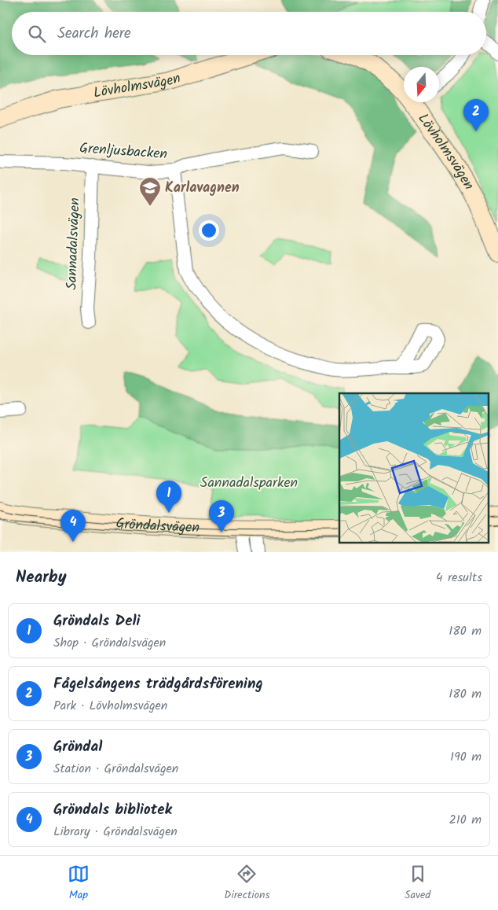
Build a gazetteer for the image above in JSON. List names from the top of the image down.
{
  "streets": {
    "street": [
      "Lövholmsvägen",
      "Grenljusbacken",
      "Sannadalsvägen",
      "Gröndalsvägen"
    ]
  },
  "crossings": [
    ["Grenljusbacken", "Sannadalsvägen"]
  ],
  "parks": ["Sannadalsparken"],
  "places": {
    "school or university": ["Karlavagnen"]
  },
  "north": "bottom",
  "page": {
    "search": "Search here",
    "pins": [
      "2",
      "1",
      "3",
      "4"
    ],
    "heading": ["Nearby", "4 results"],
    "list": [
      {
        "mark": "1",
        "name": "Gröndals Deli",
        "note": "Shop · Gröndalsvägen",
        "value": "180 m"
      },
      {
        "mark": "2",
        "name": "Fågelsångens trädgårdsförening",
        "note": "Park · Lövholmsvägen",
        "value": "180 m"
      },
      {
        "mark": "3",
        "name": "Gröndal",
        "note": "Station · Gröndalsvägen",
        "value": "190 m"
      },
      {
        "mark": "4",
        "name": "Gröndals bibliotek",
        "note": "Library · Gröndalsvägen",
        "value": "210 m"
      }
    ],
    "nav": ["Map", "Directions", "Saved"]
  }
}
